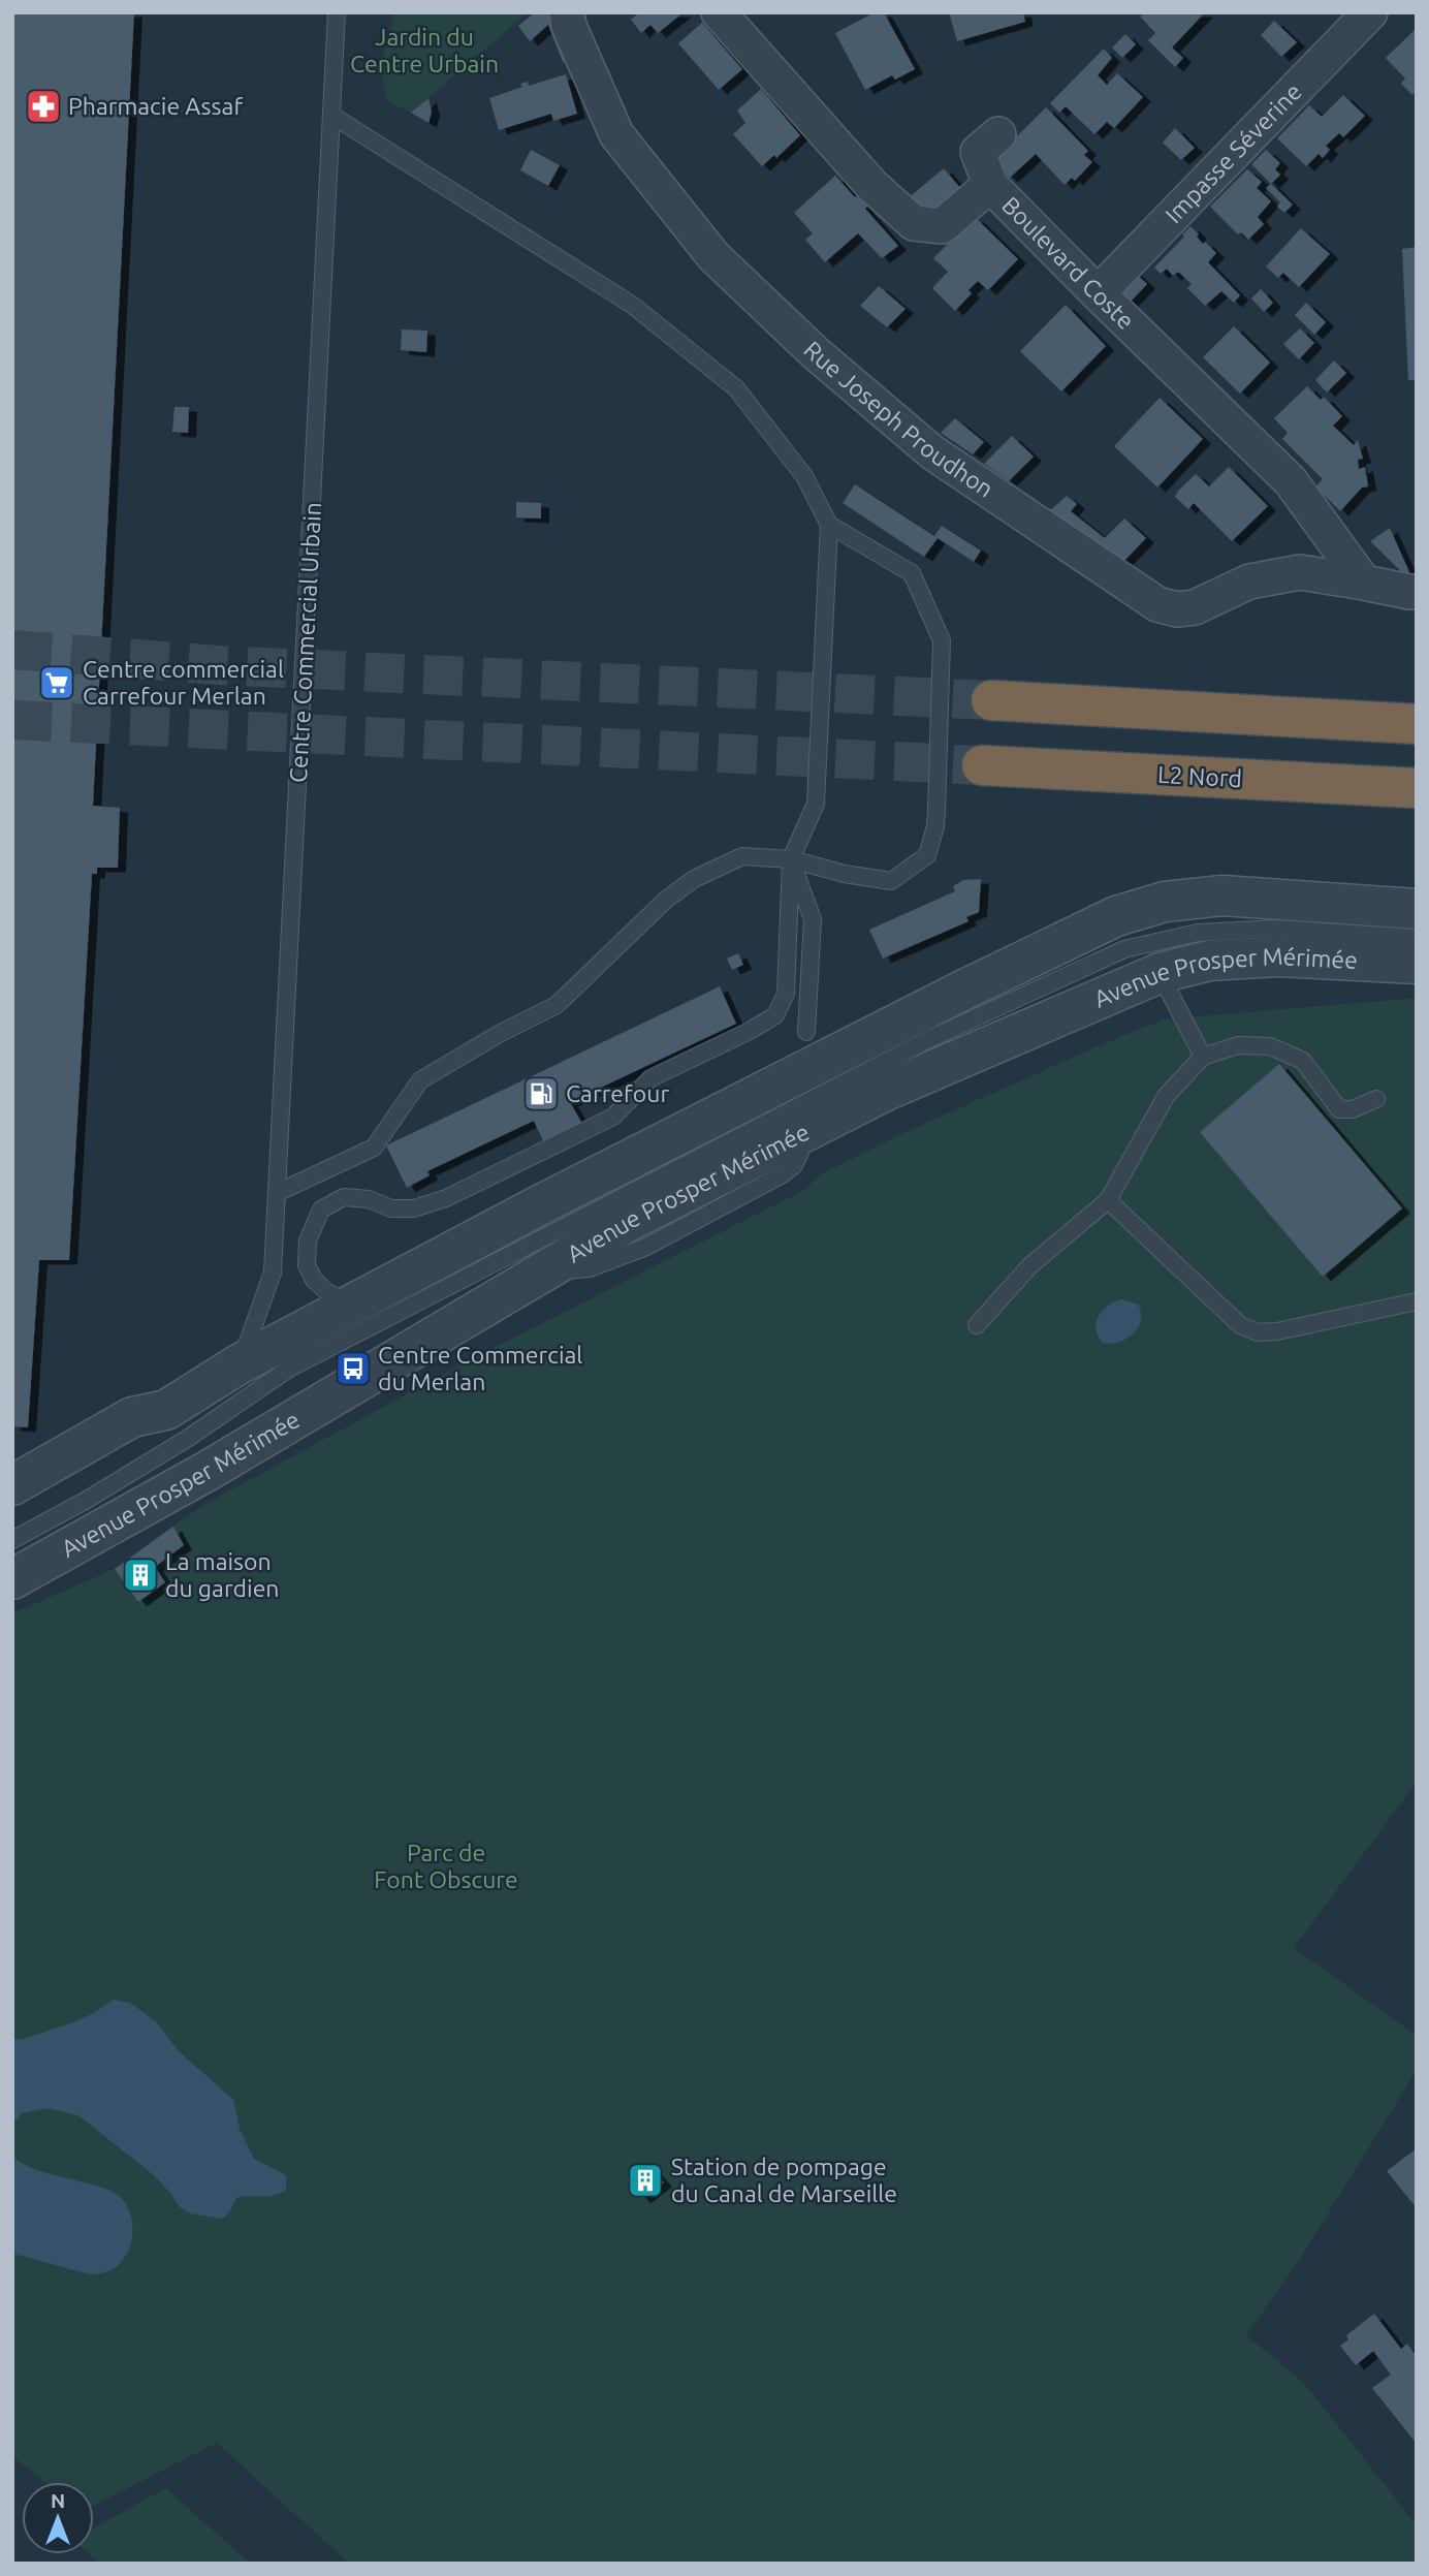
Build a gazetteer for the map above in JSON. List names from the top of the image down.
{
  "streets": {
    "highway": ["L2 Nord"],
    "street": [
      "Impasse Séverine",
      "Boulevard Coste",
      "Rue Joseph Proudhon",
      "Avenue Prosper Mérimée"
    ],
    "lane": ["Centre Commercial Urbain"]
  },
  "crossings": [
    ["Impasse Séverine", "Boulevard Coste"],
    ["Boulevard Coste", "Rue Joseph Proudhon"]
  ],
  "parks": ["Jardin du Centre Urbain", "Parc de Font Obscure"],
  "places": {
    "pharmacy": ["Pharmacie Assaf"],
    "supermarket": ["Centre commercial Carrefour Merlan"],
    "fuel station": ["Carrefour"],
    "bus stop": ["Centre Commercial du Merlan"],
    "building": ["La maison du gardien", "Station de pompage du Canal de Marseille"]
  },
  "north": "top"
}
